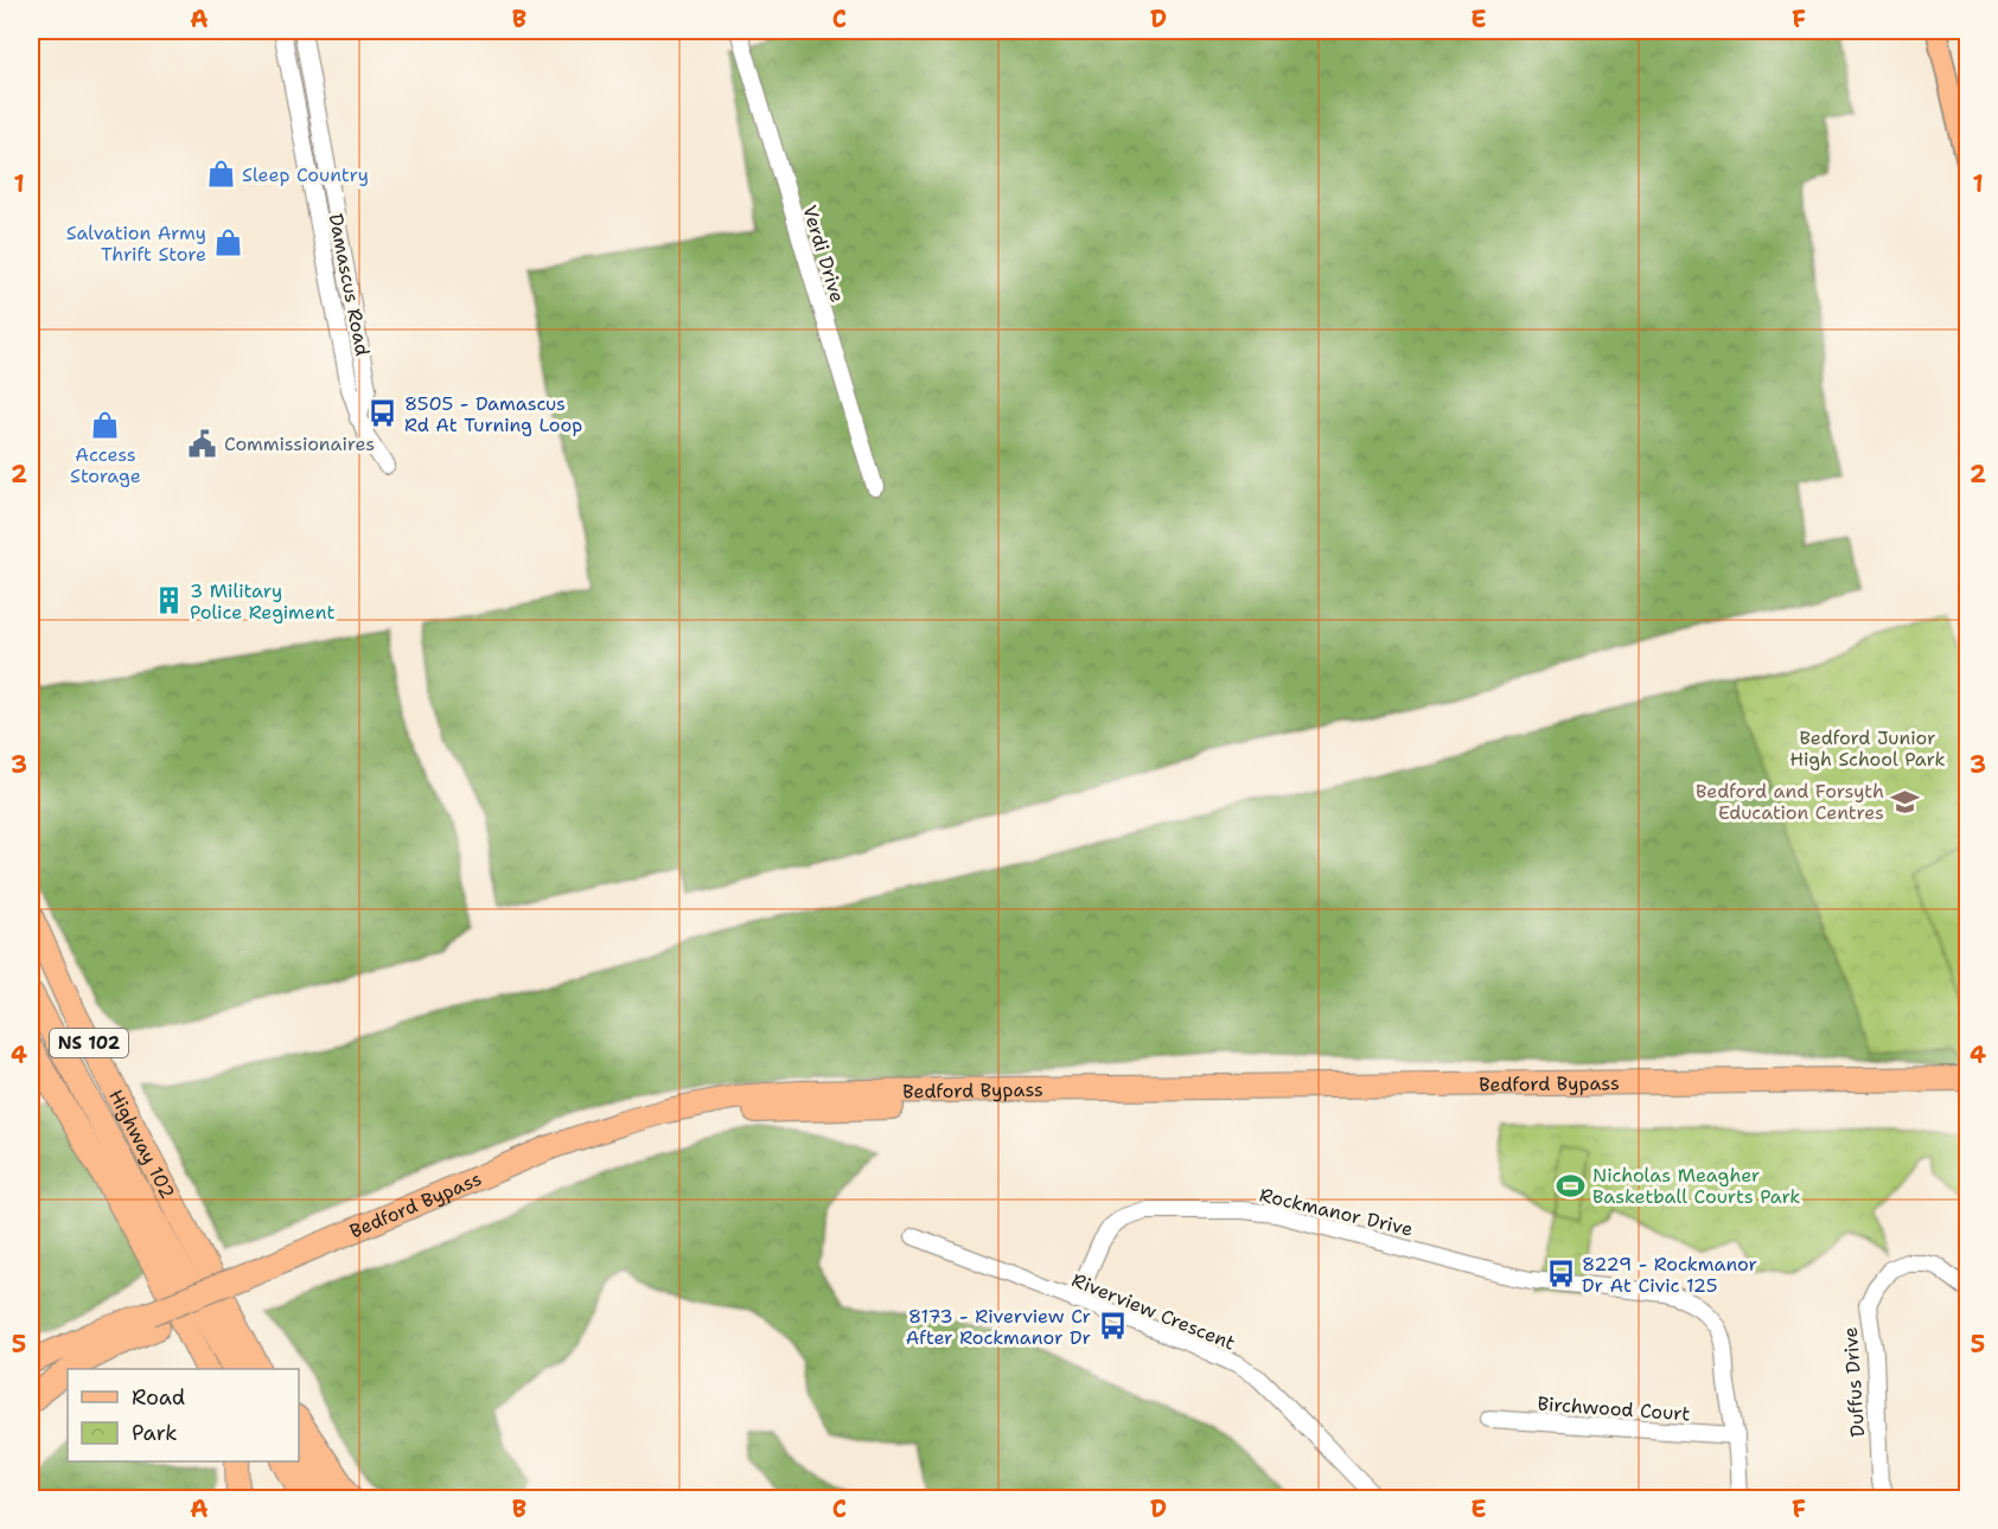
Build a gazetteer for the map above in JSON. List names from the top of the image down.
{
  "streets": {
    "highway": ["NS 102", "Bedford Bypass", "Highway 102"],
    "street": [
      "Verdi Drive",
      "Damascus Road",
      "Rockmanor Drive",
      "Riverview Crescent",
      "Duffus Drive",
      "Birchwood Court"
    ]
  },
  "crossings": [
    ["Rockmanor Drive", "Riverview Crescent"],
    ["Rockmanor Drive", "Birchwood Court"]
  ],
  "parks": ["Bedford Junior High School Park"],
  "places": {
    "shop": ["Sleep Country", "Salvation Army Thrift Store", "Access Storage"],
    "bus stop": ["8505 - Damascus Rd At Turning Loop", "8229 - Rockmanor Dr At Civic 125", "8173 - Riverview Cr After Rockmanor Dr"],
    "public building": ["Commissionaires"],
    "building": ["3 Military Police Regiment"],
    "school or university": ["Bedford and Forsyth Education Centres"],
    "sports": ["Nicholas Meagher Basketball Courts Park"]
  },
  "legend": ["Road", "Park"],
  "grid": {
    "columns": [
      "A",
      "B",
      "C",
      "D",
      "E",
      "F"
    ],
    "rows": [
      "1",
      "2",
      "3",
      "4",
      "5"
    ]
  }
}
